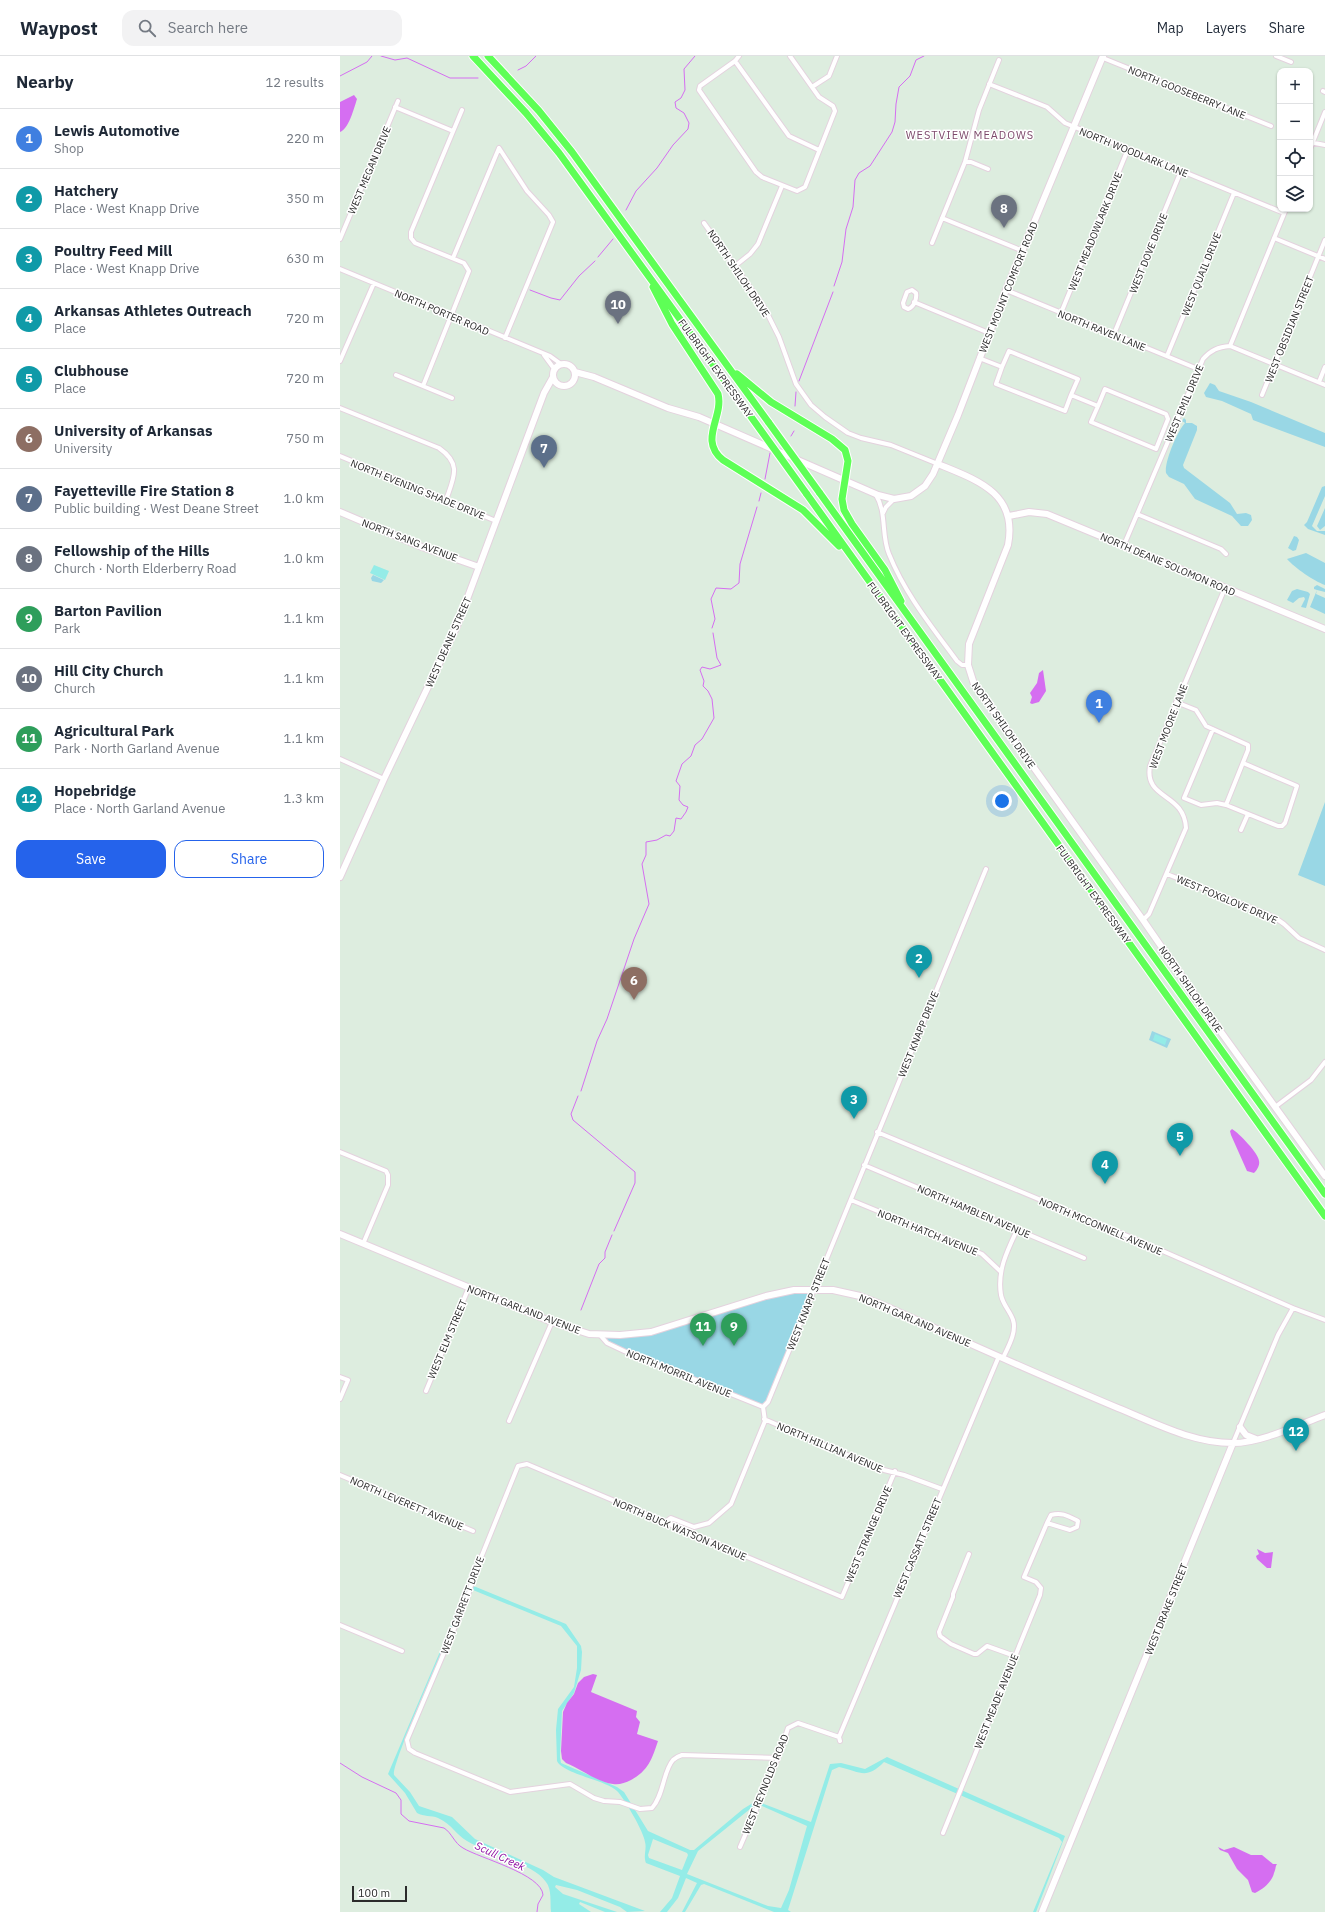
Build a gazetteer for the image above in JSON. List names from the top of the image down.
{
  "streets": {
    "highway": ["FULBRIGHT EXPRESSWAY"],
    "street": [
      "NORTH GOOSEBERRY LANE",
      "NORTH WOODLARK LANE",
      "WEST MEGAN DRIVE",
      "WEST MEADOWLARK DRIVE",
      "WEST DOVE DRIVE",
      "NORTH SHILOH DRIVE",
      "WEST QUAIL DRIVE",
      "WEST MOUNT COMFORT ROAD",
      "NORTH PORTER ROAD",
      "WEST OBSIDIAN STREET",
      "NORTH RAVEN LANE",
      "WEST EMIL DRIVE",
      "NORTH EVENING SHADE DRIVE",
      "NORTH SANG AVENUE",
      "NORTH DEANE SOLOMON ROAD",
      "WEST DEANE STREET",
      "WEST MOORE LANE",
      "WEST FOXGLOVE DRIVE",
      "WEST KNAPP DRIVE",
      "NORTH HAMBLEN AVENUE",
      "NORTH MCCONNELL AVENUE",
      "NORTH HATCH AVENUE",
      "WEST KNAPP STREET",
      "NORTH GARLAND AVENUE",
      "WEST ELM STREET",
      "NORTH MORRIL AVENUE",
      "NORTH HILLIAN AVENUE",
      "NORTH LEVERETT AVENUE",
      "NORTH BUCK WATSON AVENUE",
      "WEST STRANGE DRIVE",
      "WEST CASSATT STREET",
      "WEST GARRETT DRIVE",
      "WEST DRAKE STREET",
      "WEST MEADE AVENUE",
      "WEST REYNOLDS ROAD"
    ]
  },
  "crossings": [
    ["NORTH GOOSEBERRY LANE", "WEST MOUNT COMFORT ROAD"],
    ["NORTH WOODLARK LANE", "WEST MEADOWLARK DRIVE"],
    ["NORTH WOODLARK LANE", "WEST DOVE DRIVE"],
    ["NORTH WOODLARK LANE", "WEST QUAIL DRIVE"],
    ["NORTH WOODLARK LANE", "WEST MOUNT COMFORT ROAD"],
    ["WEST MEADOWLARK DRIVE", "NORTH RAVEN LANE"],
    ["WEST DOVE DRIVE", "NORTH RAVEN LANE"],
    ["NORTH SHILOH DRIVE", "WEST MOUNT COMFORT ROAD"],
    ["NORTH SHILOH DRIVE", "NORTH DEANE SOLOMON ROAD"],
    ["NORTH SHILOH DRIVE", "WEST MOORE LANE"],
    ["WEST QUAIL DRIVE", "NORTH RAVEN LANE"],
    ["WEST MOUNT COMFORT ROAD", "NORTH RAVEN LANE"],
    ["NORTH PORTER ROAD", "WEST DEANE STREET"],
    ["NORTH RAVEN LANE", "WEST EMIL DRIVE"],
    ["WEST EMIL DRIVE", "NORTH DEANE SOLOMON ROAD"],
    ["NORTH EVENING SHADE DRIVE", "WEST DEANE STREET"],
    ["NORTH SANG AVENUE", "WEST DEANE STREET"],
    ["NORTH DEANE SOLOMON ROAD", "WEST MOORE LANE"],
    ["WEST MOORE LANE", "WEST FOXGLOVE DRIVE"],
    ["WEST KNAPP DRIVE", "NORTH HAMBLEN AVENUE"],
    ["WEST KNAPP DRIVE", "NORTH MCCONNELL AVENUE"],
    ["WEST KNAPP DRIVE", "NORTH HATCH AVENUE"],
    ["WEST KNAPP DRIVE", "WEST KNAPP STREET"],
    ["NORTH MCCONNELL AVENUE", "WEST DRAKE STREET"],
    ["NORTH HATCH AVENUE", "WEST KNAPP STREET"],
    ["NORTH HATCH AVENUE", "WEST CASSATT STREET"],
    ["WEST KNAPP STREET", "NORTH GARLAND AVENUE"],
    ["WEST KNAPP STREET", "NORTH MORRIL AVENUE"],
    ["NORTH GARLAND AVENUE", "WEST ELM STREET"],
    ["NORTH GARLAND AVENUE", "NORTH MORRIL AVENUE"],
    ["NORTH GARLAND AVENUE", "WEST CASSATT STREET"],
    ["NORTH GARLAND AVENUE", "WEST DRAKE STREET"],
    ["NORTH HILLIAN AVENUE", "WEST STRANGE DRIVE"],
    ["NORTH HILLIAN AVENUE", "WEST CASSATT STREET"],
    ["NORTH BUCK WATSON AVENUE", "WEST STRANGE DRIVE"],
    ["NORTH BUCK WATSON AVENUE", "WEST GARRETT DRIVE"],
    ["WEST CASSATT STREET", "WEST REYNOLDS ROAD"],
    ["WEST GARRETT DRIVE", "WEST REYNOLDS ROAD"]
  ],
  "districts": ["WESTVIEW MEADOWS"],
  "water": ["Scull Creek"],
  "scale_bar": "100 m",
  "page": {
    "header": "Waypost",
    "search": "Search here",
    "nav": ["Map", "Layers", "Share"],
    "heading": ["Nearby", "12 results"],
    "map_buttons": ["+", "−"],
    "list": [
      {
        "mark": "1",
        "name": "Lewis Automotive",
        "note": "Shop",
        "value": "220 m"
      },
      {
        "mark": "2",
        "name": "Hatchery",
        "note": "Place · West Knapp Drive",
        "value": "350 m"
      },
      {
        "mark": "3",
        "name": "Poultry Feed Mill",
        "note": "Place · West Knapp Drive",
        "value": "630 m"
      },
      {
        "mark": "4",
        "name": "Arkansas Athletes Outreach",
        "note": "Place",
        "value": "720 m"
      },
      {
        "mark": "5",
        "name": "Clubhouse",
        "note": "Place",
        "value": "720 m"
      },
      {
        "mark": "6",
        "name": "University of Arkansas",
        "note": "University",
        "value": "750 m"
      },
      {
        "mark": "7",
        "name": "Fayetteville Fire Station 8",
        "note": "Public building · West Deane Street",
        "value": "1.0 km"
      },
      {
        "mark": "8",
        "name": "Fellowship of the Hills",
        "note": "Church · North Elderberry Road",
        "value": "1.0 km"
      },
      {
        "mark": "9",
        "name": "Barton Pavilion",
        "note": "Park",
        "value": "1.1 km"
      },
      {
        "mark": "10",
        "name": "Hill City Church",
        "note": "Church",
        "value": "1.1 km"
      },
      {
        "mark": "11",
        "name": "Agricultural Park",
        "note": "Park · North Garland Avenue",
        "value": "1.1 km"
      },
      {
        "mark": "12",
        "name": "Hopebridge",
        "note": "Place · North Garland Avenue",
        "value": "1.3 km"
      }
    ],
    "pins": [
      "8",
      "10",
      "7",
      "1",
      "2",
      "6",
      "3",
      "5",
      "4",
      "9",
      "11",
      "12"
    ],
    "buttons": ["Save", "Share"],
    "scale": "100 m"
  }
}
